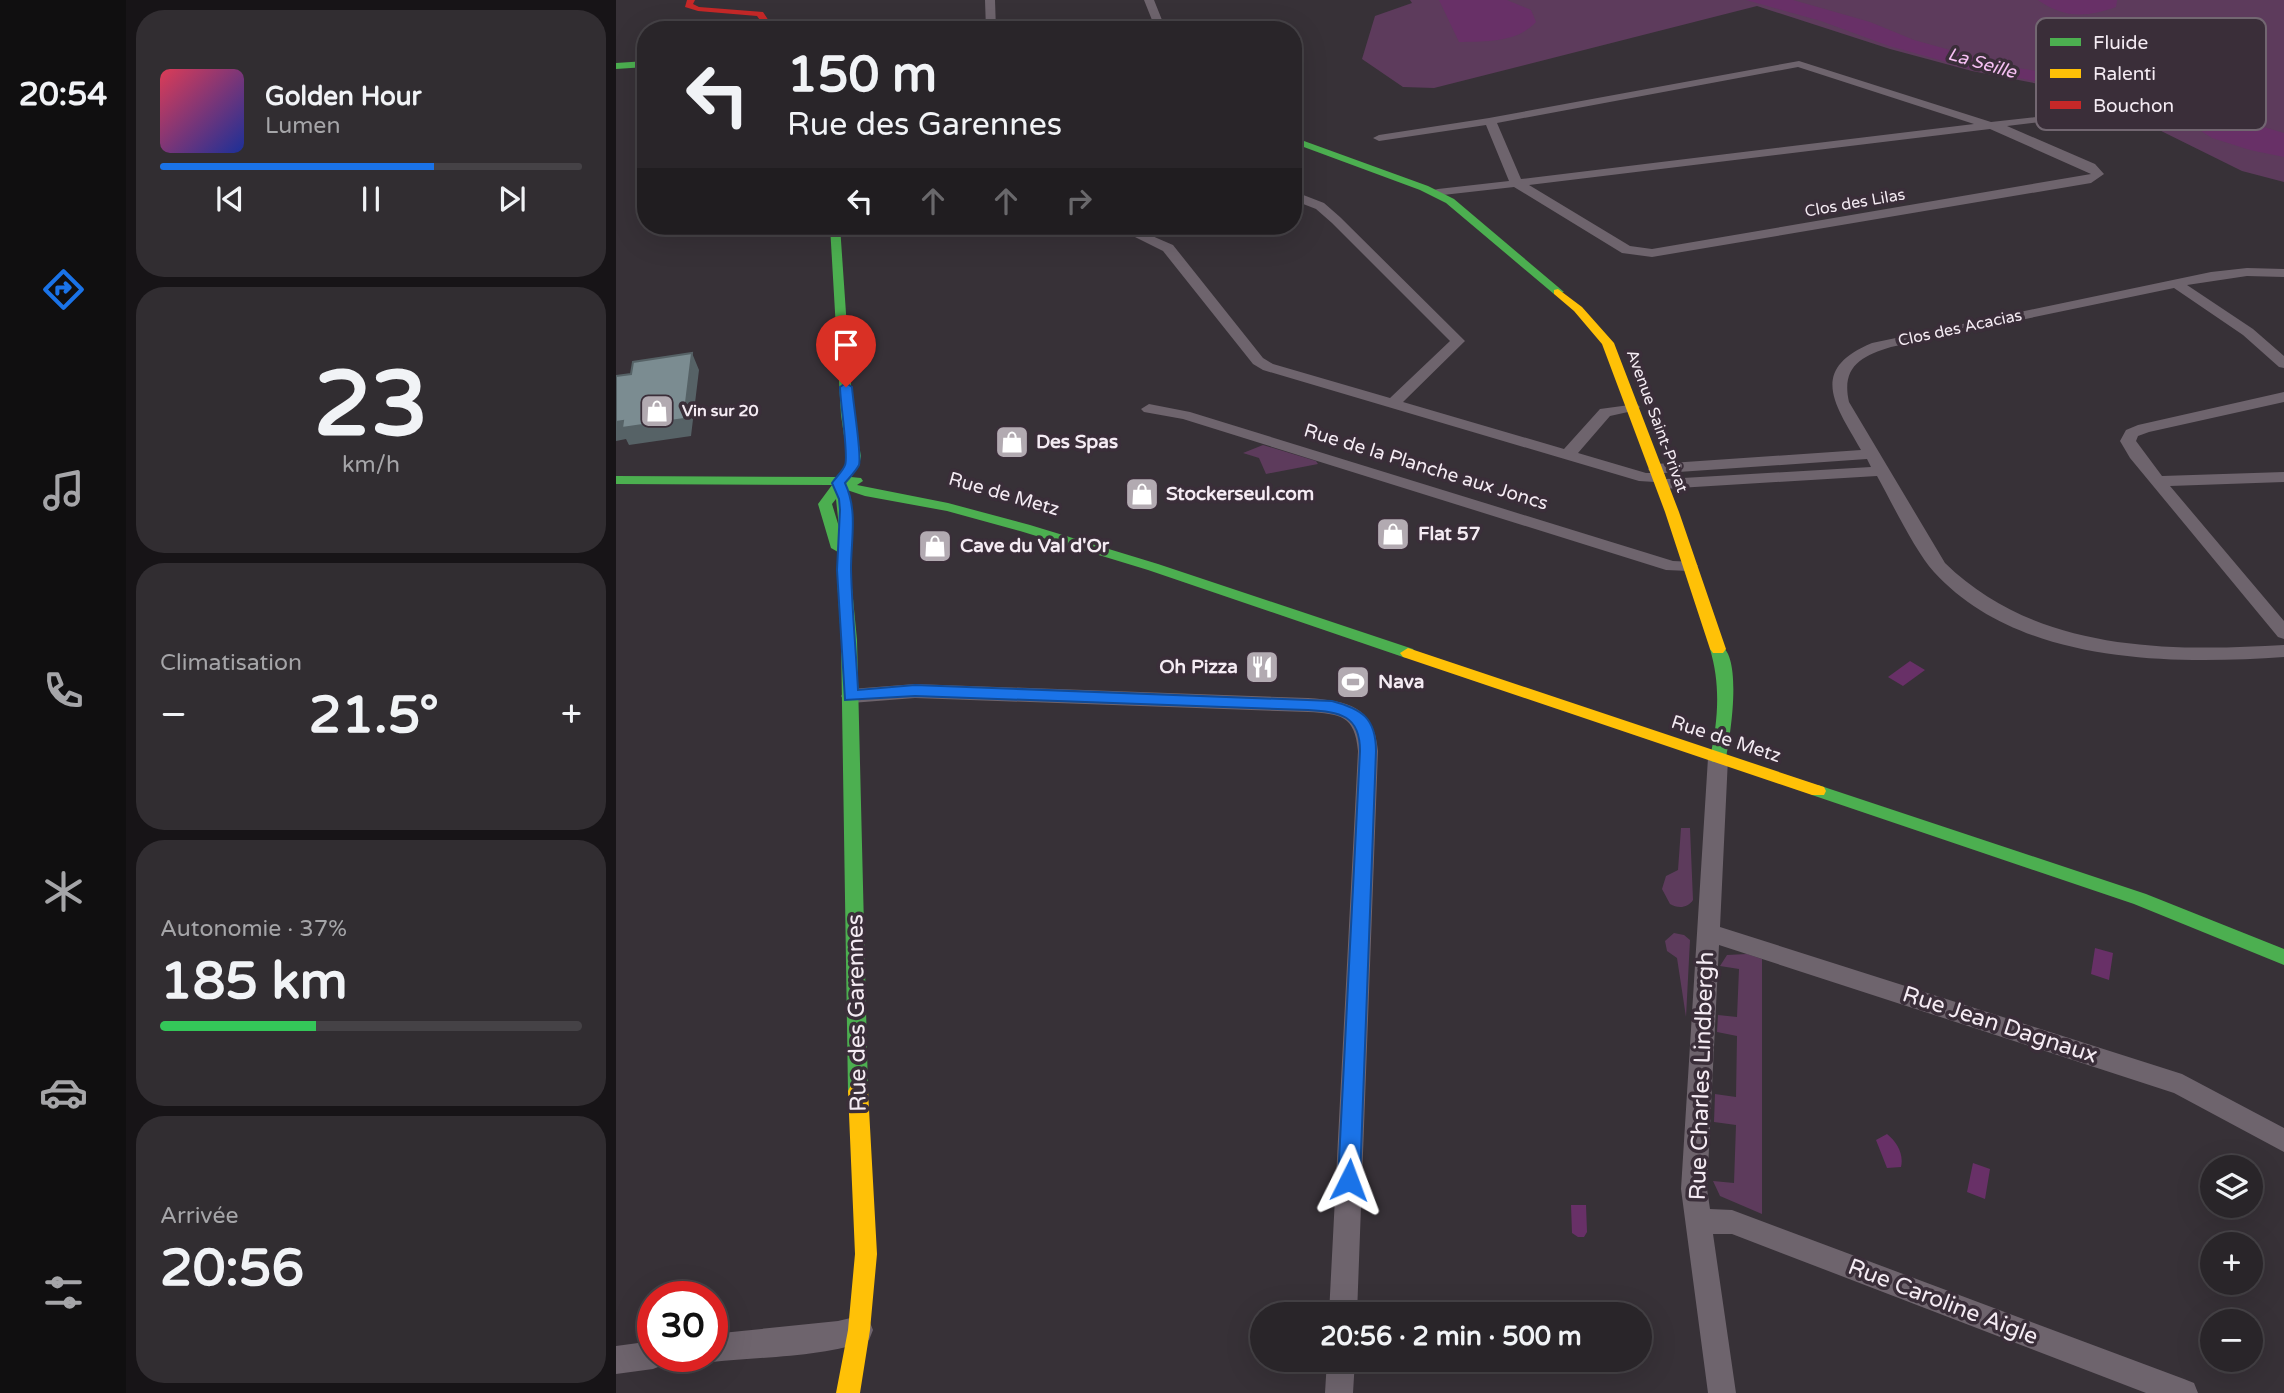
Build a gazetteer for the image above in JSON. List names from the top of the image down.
{
  "streets": {
    "street": [
      "Clos des Lilas",
      "Clos des Acacias",
      "Avenue Saint-Privat",
      "Rue de la Planche aux Joncs",
      "Rue de Metz",
      "Rue des Garennes",
      "Rue Jean Dagnaux",
      "Rue Charles Lindbergh",
      "Rue Caroline Aigle"
    ]
  },
  "crossings": [
    ["Clos des Lilas", "Avenue Saint-Privat"],
    ["Avenue Saint-Privat", "Rue de la Planche aux Joncs"],
    ["Avenue Saint-Privat", "Rue de Metz"],
    ["Avenue Saint-Privat", "Rue Charles Lindbergh"],
    ["Rue de Metz", "Rue des Garennes"],
    ["Rue de Metz", "Rue Charles Lindbergh"],
    ["Rue Jean Dagnaux", "Rue Charles Lindbergh"],
    ["Rue Charles Lindbergh", "Rue Caroline Aigle"]
  ],
  "water": ["La Seille"],
  "places": {
    "shop": [
      "Vin sur 20",
      "Des Spas",
      "Stockerseul.com",
      "Flat 57",
      "Cave du Val d'Or"
    ],
    "restaurant": ["Oh Pizza"],
    "sports": ["Nava"]
  },
  "legend": ["Fluide", "Ralenti", "Bouchon"],
  "page": {
    "tabs": "20:54",
    "turn": ["150 m", "Rue des Garennes"],
    "song": ["Golden Hour", "Lumen"],
    "tile": [
      ["23", "km/h"],
      "Climatisation",
      ["Autonomie · 37%", "185 km"],
      ["Arrivée", "20:56"]
    ],
    "heat": ["−", "21.5°", "+"],
    "map_buttons": ["+", "−"],
    "limit": "30",
    "trip": "20:56 · 2 min · 500 m"
  }
}
